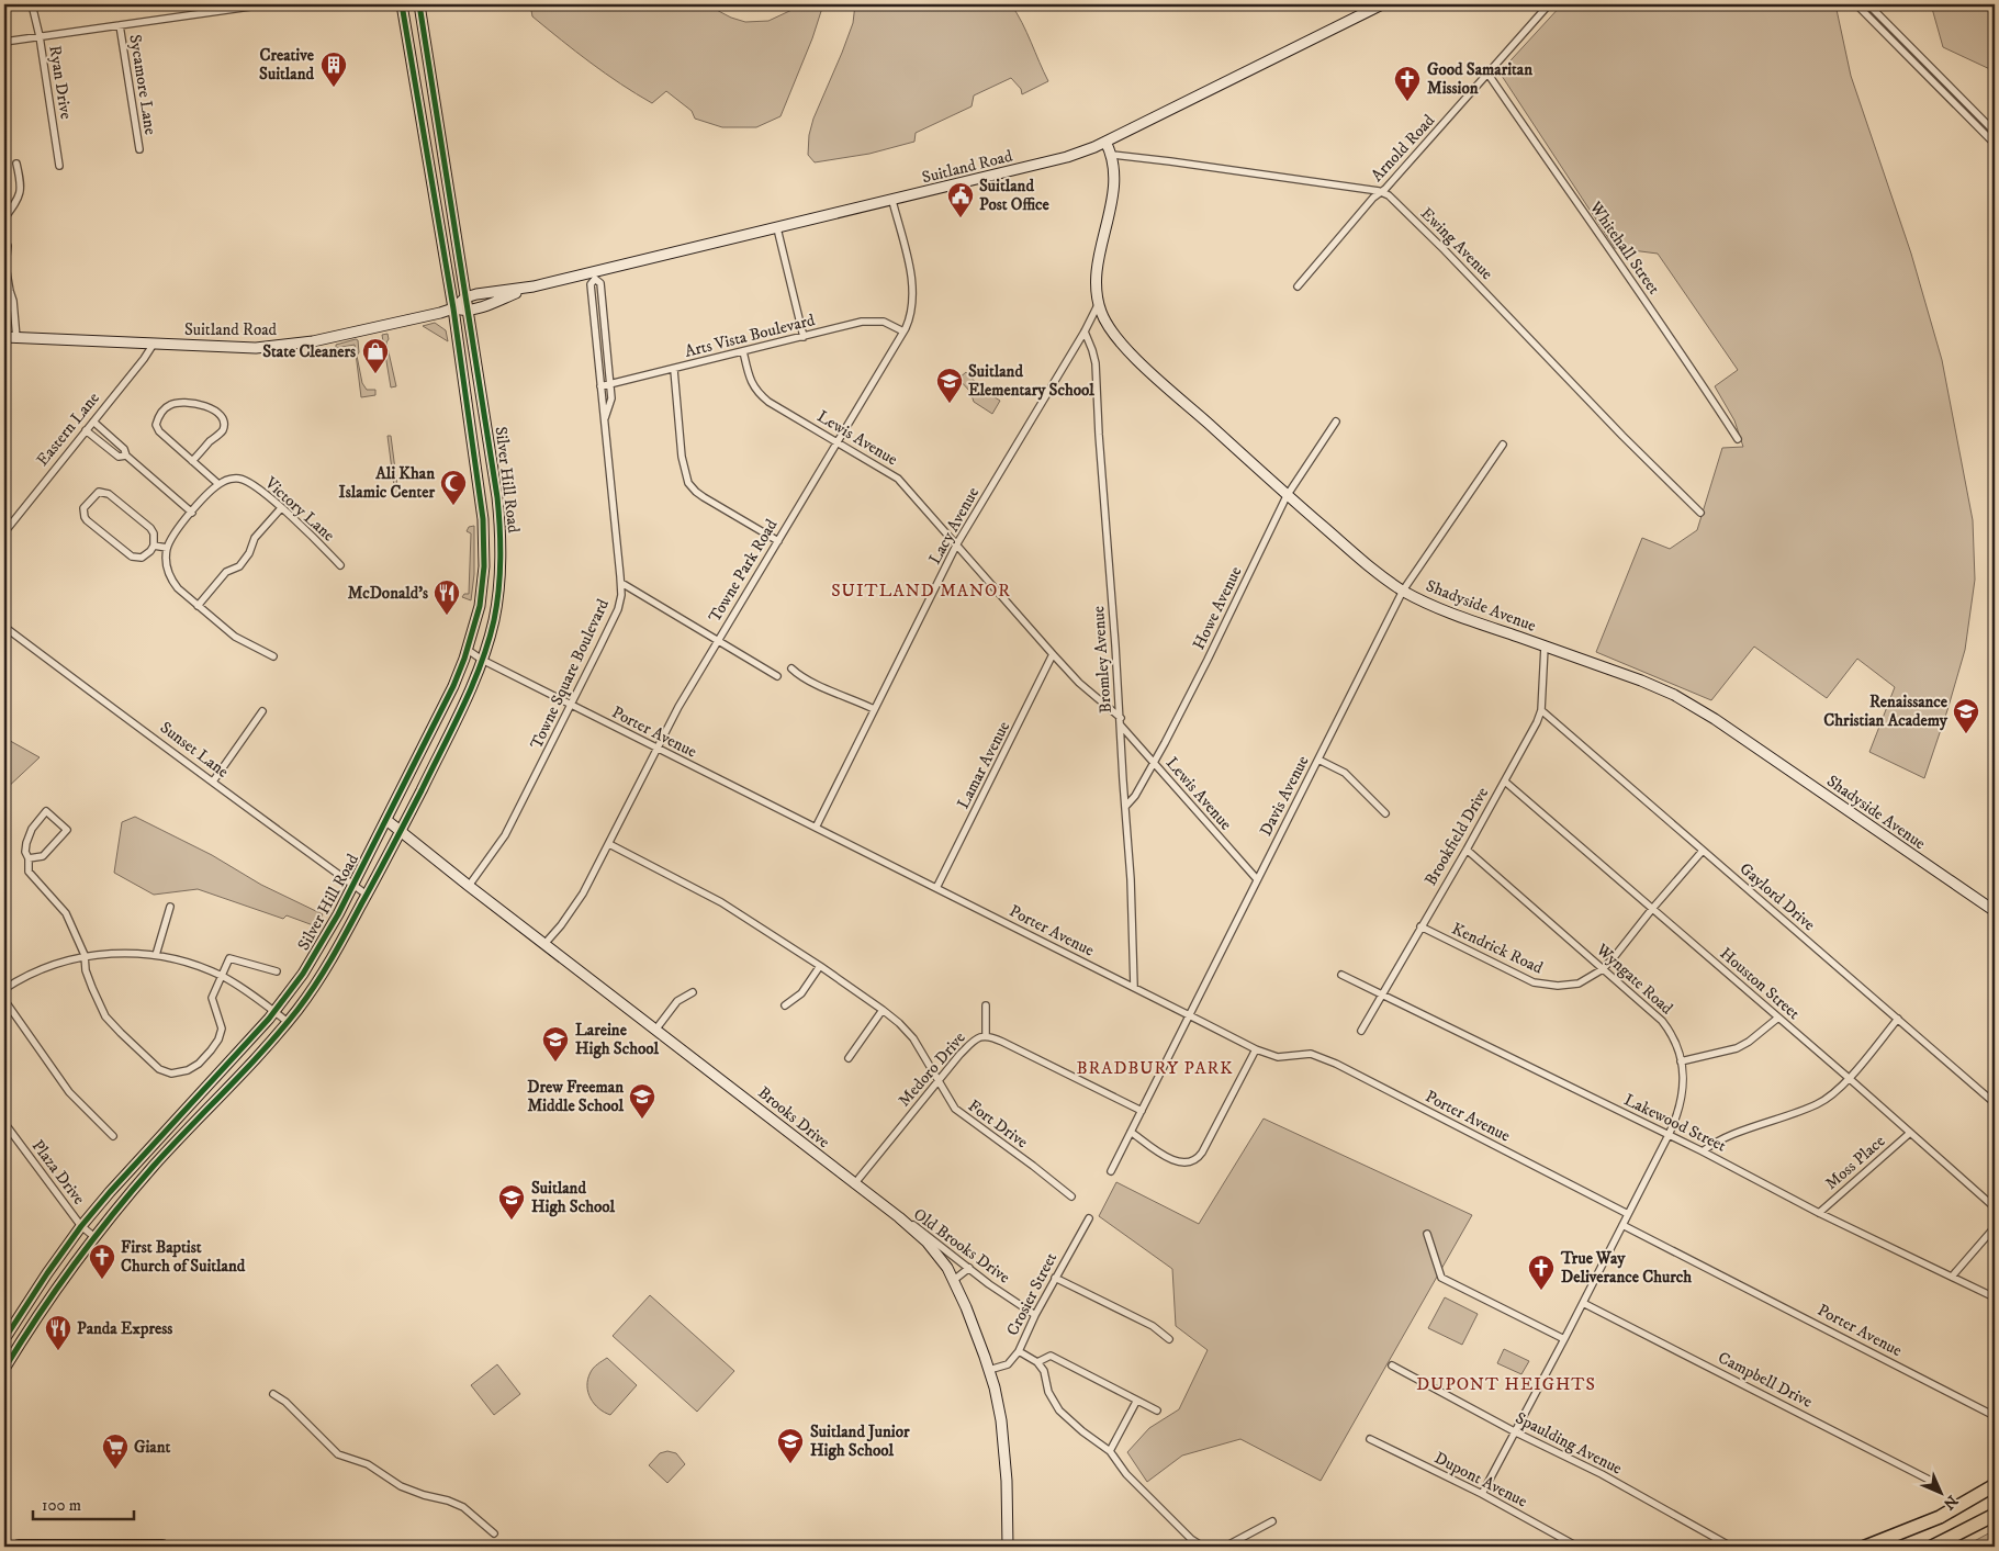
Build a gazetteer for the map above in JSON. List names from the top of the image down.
{
  "streets": {
    "main road": ["Silver Hill Road"],
    "street": [
      "Ryan Drive",
      "Sycamore Lane",
      "Arnold Road",
      "Suitland Road",
      "Ewing Avenue",
      "Whitehall Street",
      "Arts Vista Boulevard",
      "Eastern Lane",
      "Lewis Avenue",
      "Victory Lane",
      "Lacy Avenue",
      "Towne Park Road",
      "Shadyside Avenue",
      "Howe Avenue",
      "Bromley Avenue",
      "Towne Square Boulevard",
      "Porter Avenue",
      "Sunset Lane",
      "Lamar Avenue",
      "Davis Avenue",
      "Brookfield Drive",
      "Gaylord Drive",
      "Kendrick Road",
      "Wyngate Road",
      "Houston Street",
      "Medoro Drive",
      "Brooks Drive",
      "Lakewood Street",
      "Fort Drive",
      "Moss Place",
      "Plaza Drive",
      "Old Brooks Drive",
      "Crosier Street",
      "Campbell Drive",
      "Spaulding Avenue",
      "Dupont Avenue"
    ]
  },
  "crossings": [
    ["Arnold Road", "Ewing Avenue"],
    ["Arnold Road", "Whitehall Street"],
    ["Suitland Road", "Eastern Lane"],
    ["Suitland Road", "Silver Hill Road"],
    ["Suitland Road", "Towne Park Road"],
    ["Suitland Road", "Shadyside Avenue"],
    ["Suitland Road", "Towne Square Boulevard"],
    ["Arts Vista Boulevard", "Lewis Avenue"],
    ["Arts Vista Boulevard", "Towne Park Road"],
    ["Arts Vista Boulevard", "Towne Square Boulevard"],
    ["Lewis Avenue", "Lacy Avenue"],
    ["Lewis Avenue", "Towne Park Road"],
    ["Lewis Avenue", "Howe Avenue"],
    ["Lewis Avenue", "Bromley Avenue"],
    ["Lewis Avenue", "Lamar Avenue"],
    ["Lewis Avenue", "Davis Avenue"],
    ["Silver Hill Road", "Porter Avenue"],
    ["Silver Hill Road", "Sunset Lane"],
    ["Silver Hill Road", "Brooks Drive"],
    ["Silver Hill Road", "Plaza Drive"],
    ["Lacy Avenue", "Shadyside Avenue"],
    ["Lacy Avenue", "Bromley Avenue"],
    ["Lacy Avenue", "Porter Avenue"],
    ["Towne Park Road", "Porter Avenue"],
    ["Towne Park Road", "Brooks Drive"],
    ["Towne Park Road", "Fort Drive"],
    ["Shadyside Avenue", "Howe Avenue"],
    ["Shadyside Avenue", "Davis Avenue"],
    ["Shadyside Avenue", "Brookfield Drive"],
    ["Howe Avenue", "Bromley Avenue"],
    ["Bromley Avenue", "Porter Avenue"],
    ["Towne Square Boulevard", "Porter Avenue"],
    ["Towne Square Boulevard", "Brooks Drive"],
    ["Porter Avenue", "Lamar Avenue"],
    ["Porter Avenue", "Davis Avenue"],
    ["Porter Avenue", "Wyngate Road"],
    ["Davis Avenue", "Medoro Drive"],
    ["Brookfield Drive", "Gaylord Drive"],
    ["Brookfield Drive", "Kendrick Road"],
    ["Brookfield Drive", "Wyngate Road"],
    ["Brookfield Drive", "Houston Street"],
    ["Brookfield Drive", "Lakewood Street"],
    ["Gaylord Drive", "Kendrick Road"],
    ["Kendrick Road", "Wyngate Road"],
    ["Kendrick Road", "Houston Street"],
    ["Wyngate Road", "Lakewood Street"],
    ["Wyngate Road", "Campbell Drive"],
    ["Wyngate Road", "Spaulding Avenue"],
    ["Wyngate Road", "Dupont Avenue"],
    ["Houston Street", "Moss Place"],
    ["Medoro Drive", "Brooks Drive"],
    ["Medoro Drive", "Fort Drive"],
    ["Brooks Drive", "Old Brooks Drive"],
    ["Brooks Drive", "Crosier Street"],
    ["Lakewood Street", "Moss Place"],
    ["Old Brooks Drive", "Crosier Street"]
  ],
  "districts": ["SUITLAND MANOR", "BRADBURY PARK", "DUPONT HEIGHTS"],
  "places": {
    "building": ["Creative Suitland"],
    "church": ["Good Samaritan Mission", "First Baptist Church of Suitland", "True Way Deliverance Church"],
    "public building": ["Suitland Post Office"],
    "shop": ["State Cleaners"],
    "school or university": [
      "Suitland Elementary School",
      "Renaissance Christian Academy",
      "Lareine High School",
      "Drew Freeman Middle School",
      "Suitland High School",
      "Suitland Junior High School"
    ],
    "mosque": ["Ali Khan Islamic Center"],
    "restaurant": ["McDonald's", "Panda Express"],
    "supermarket": ["Giant"]
  },
  "scale_bar": "100 m",
  "north": "bottom right"
}
